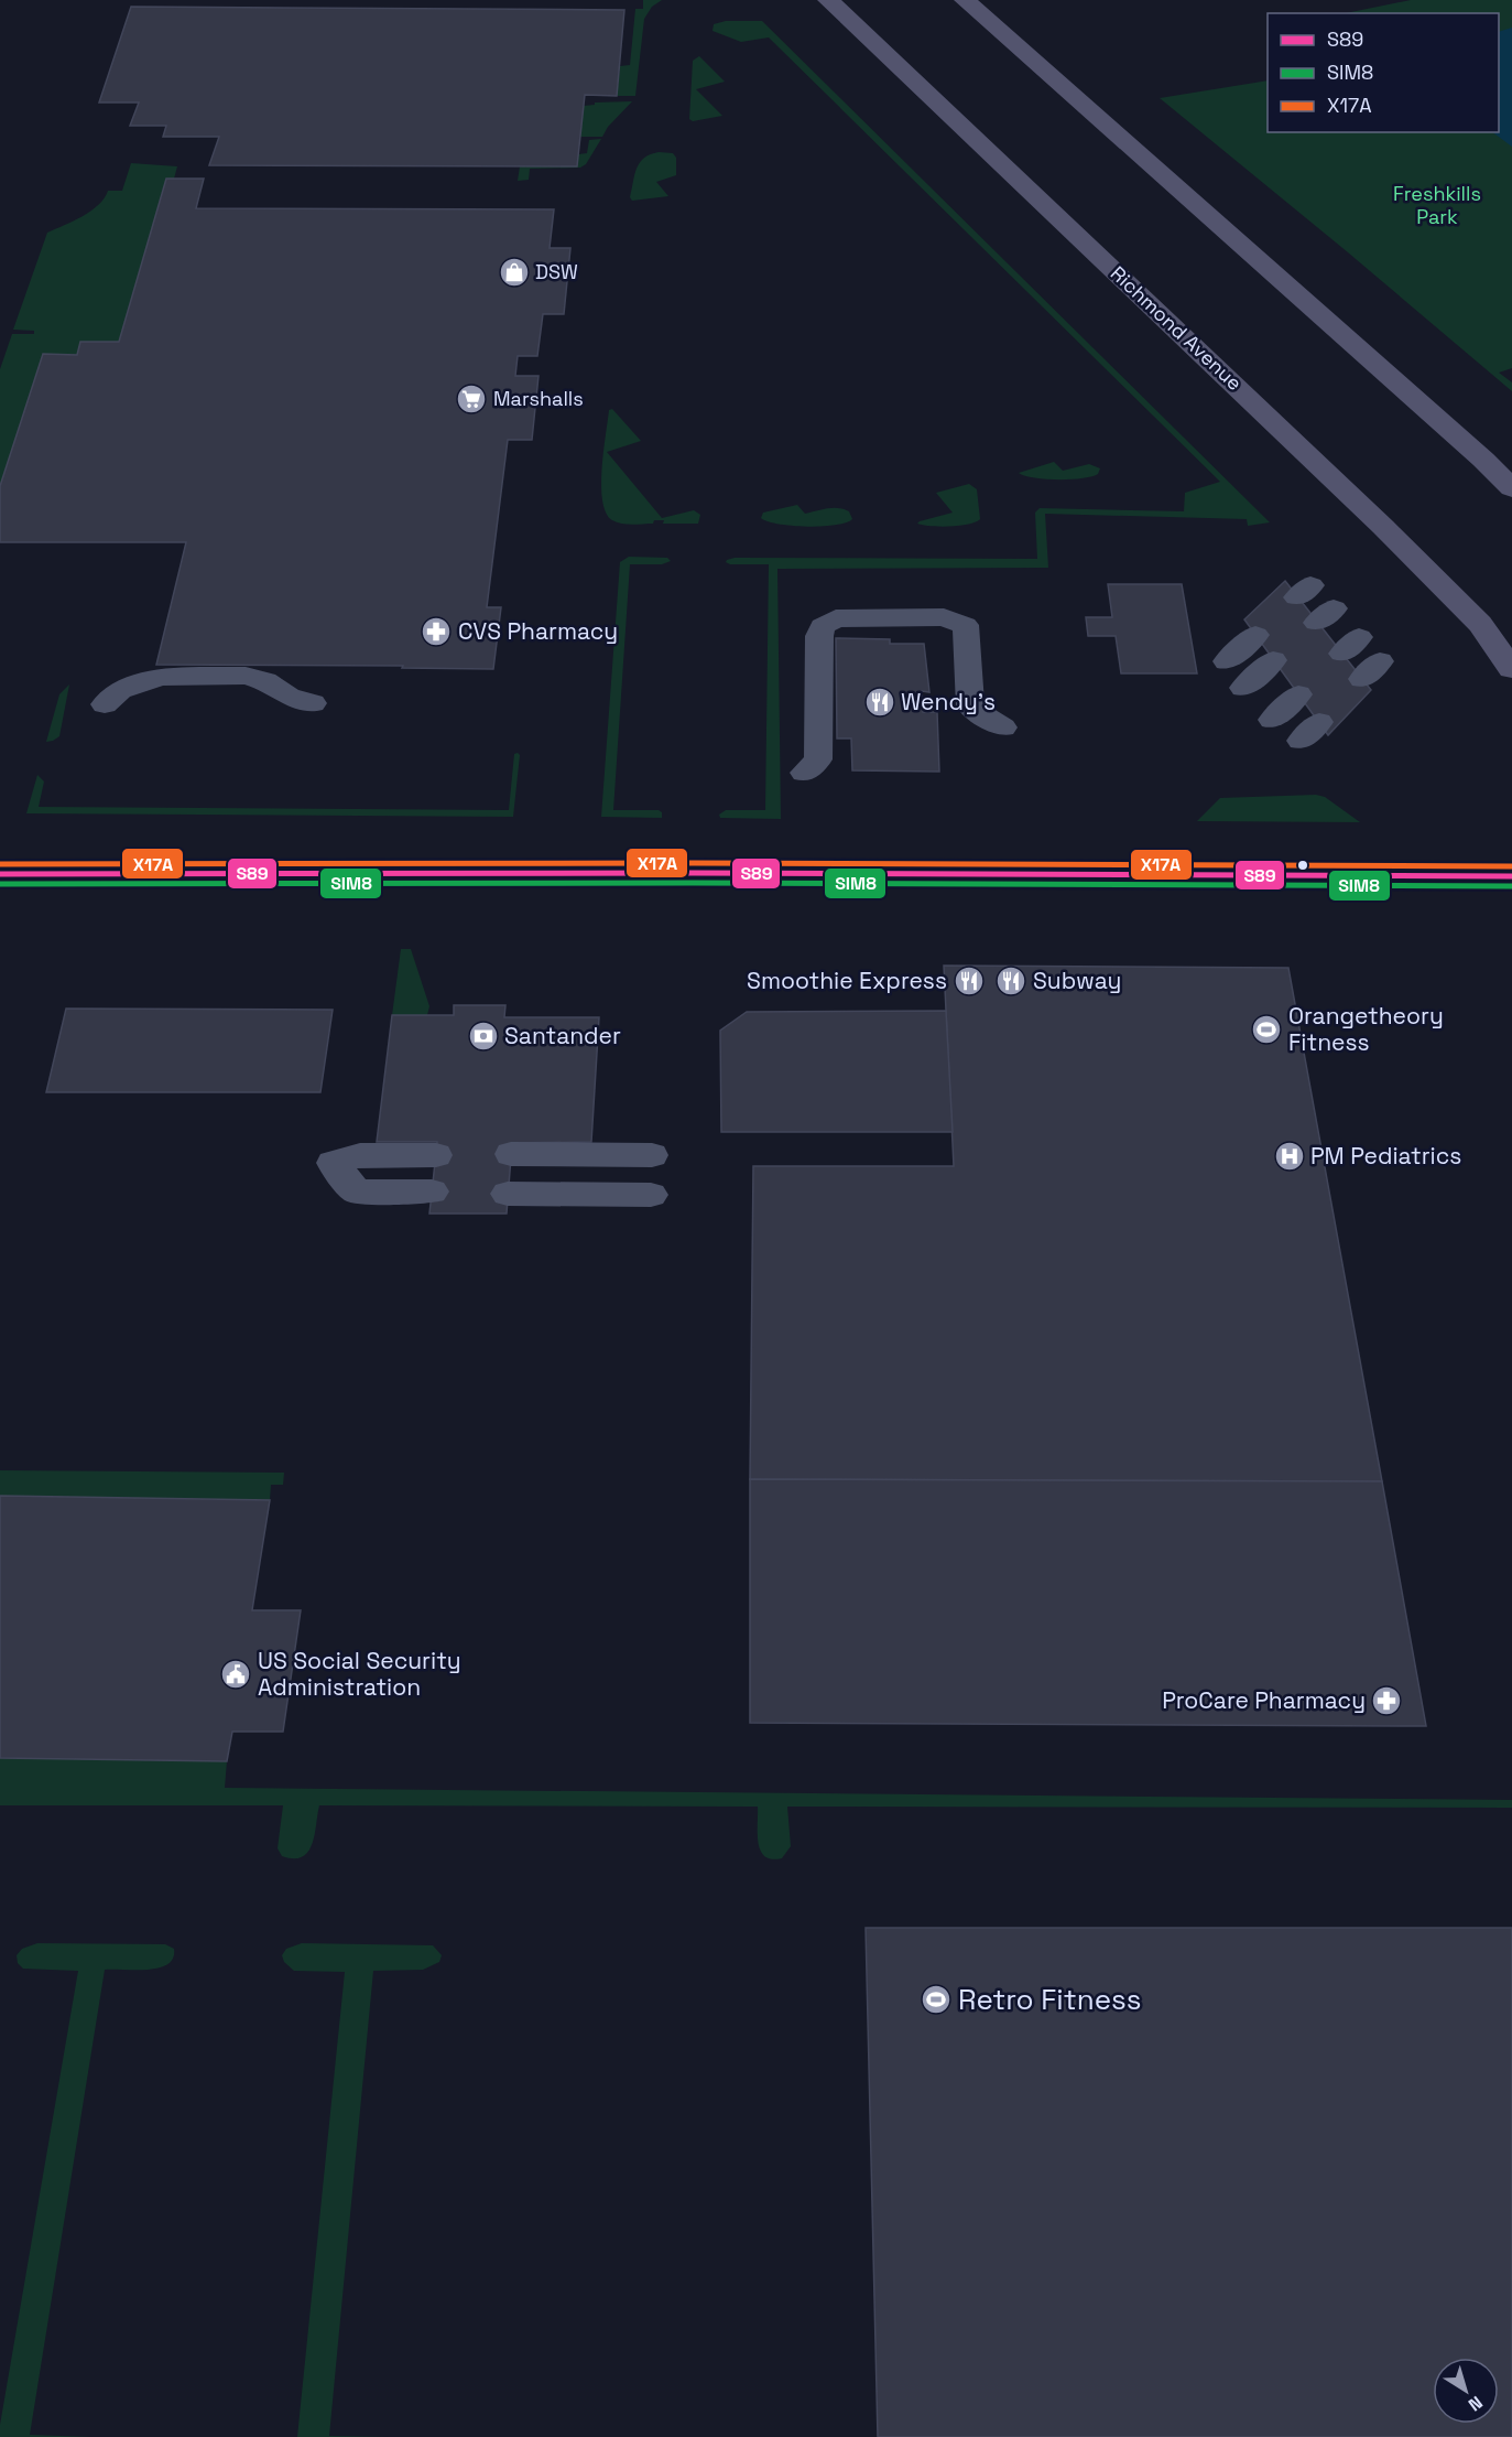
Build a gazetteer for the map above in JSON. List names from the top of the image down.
{
  "streets": {
    "main road": ["Richmond Avenue"]
  },
  "parks": ["Freshkills Park"],
  "places": {
    "shop": ["DSW"],
    "supermarket": ["Marshalls"],
    "pharmacy": ["CVS Pharmacy", "ProCare Pharmacy"],
    "restaurant": ["Wendy's", "Smoothie Express", "Subway"],
    "sports": ["Orangetheory Fitness", "Retro Fitness"],
    "bank": ["Santander"],
    "hospital": ["PM Pediatrics"],
    "public building": ["US Social Security Administration"]
  },
  "lines": ["transit line X17A", "transit line S89", "transit line SIM8"],
  "legend": ["S89", "SIM8", "X17A"],
  "north": "bottom right"
}
